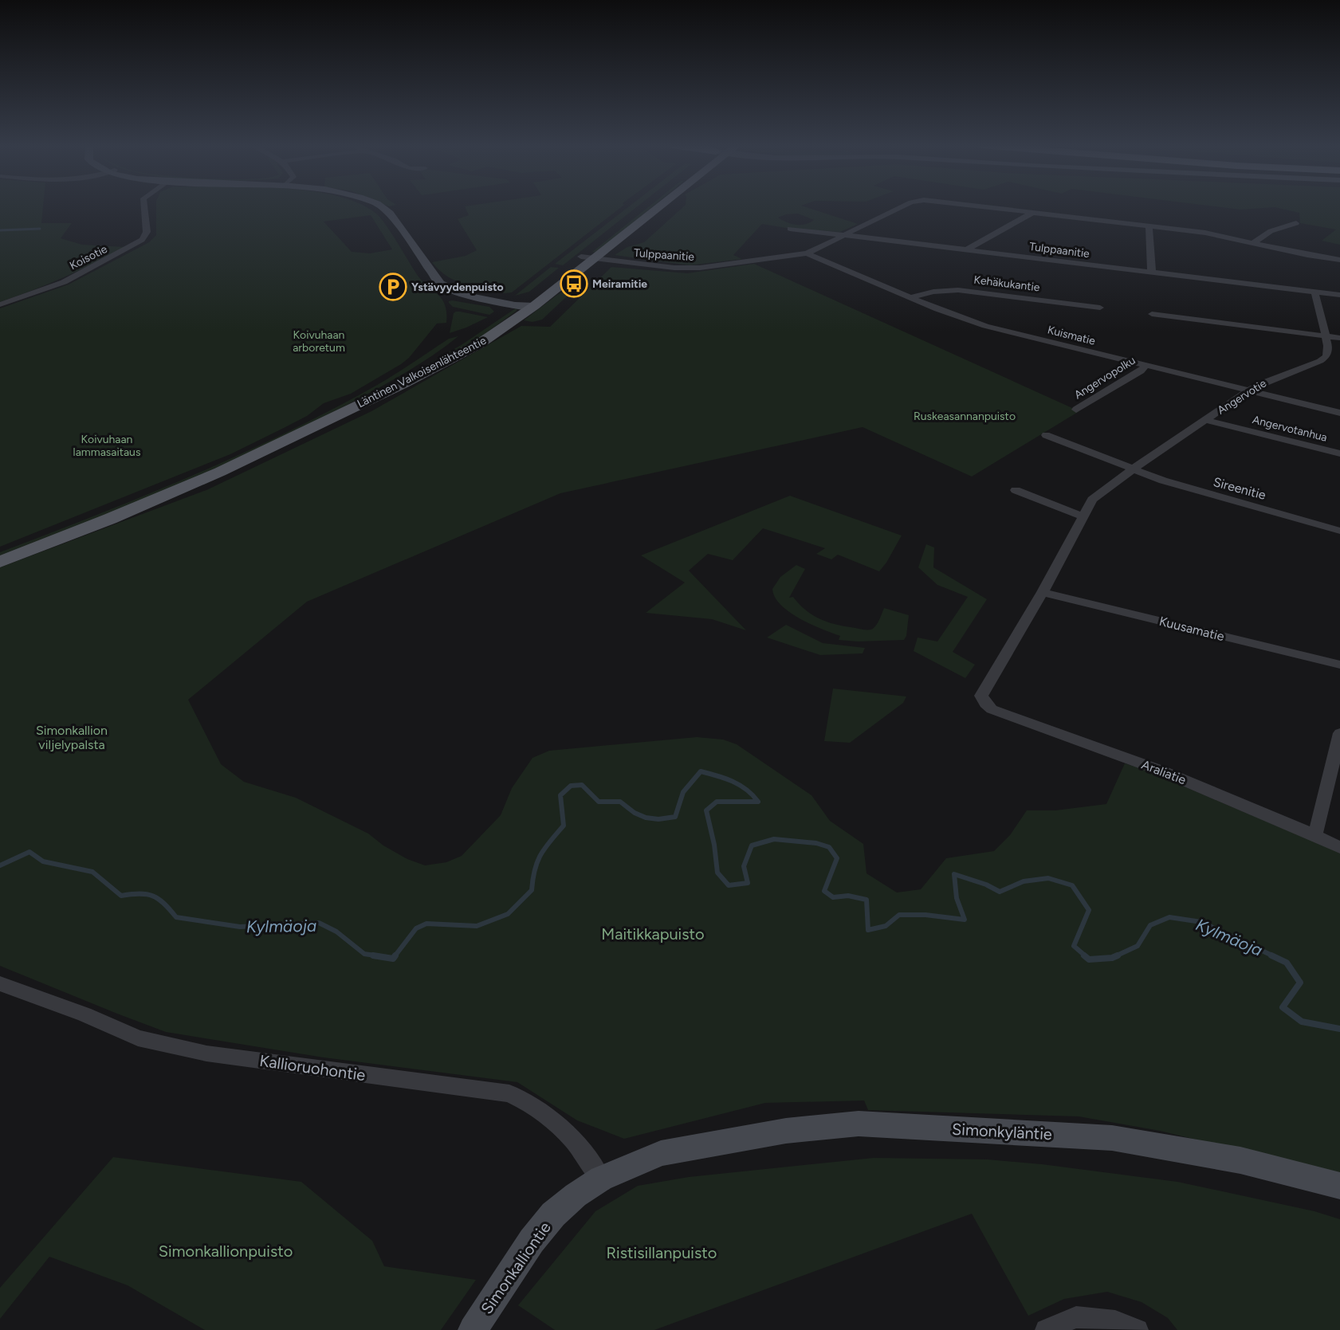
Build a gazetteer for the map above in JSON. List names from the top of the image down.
{
  "streets": {
    "main road": ["Läntinen Valkoisenlähteentie", "Simonkyläntie", "Simonkalliontie"],
    "street": [
      "Tulppaanitie",
      "Koisotie",
      "Kehäkukantie",
      "Kuismatie",
      "Angervopolku",
      "Angervotie",
      "Angervotanhua",
      "Sireenitie",
      "Kuusamatie",
      "Araliatie",
      "Kallioruohontie"
    ]
  },
  "crossings": [
    ["Tulppaanitie", "Kuismatie"],
    ["Tulppaanitie", "Läntinen Valkoisenlähteentie"],
    ["Tulppaanitie", "Angervotie"],
    ["Kehäkukantie", "Kuismatie"],
    ["Kuismatie", "Angervopolku"],
    ["Kuismatie", "Angervotie"],
    ["Angervotie", "Angervotanhua"],
    ["Angervotie", "Sireenitie"],
    ["Angervotie", "Kuusamatie"],
    ["Angervotie", "Araliatie"],
    ["Kallioruohontie", "Simonkalliontie"],
    ["Simonkyläntie", "Simonkalliontie"]
  ],
  "water": ["Kylmäoja"],
  "parks": [
    "Koivuhaan arboretum",
    "Ruskeasannanpuisto",
    "Koivuhaan lammasaitaus",
    "Simonkallion viljelypalsta",
    "Maitikkapuisto",
    "Simonkallionpuisto",
    "Ristisillanpuisto"
  ],
  "places": {
    "bus stop": ["Meiramitie"],
    "parking": ["Ystävyydenpuisto"]
  }
}
